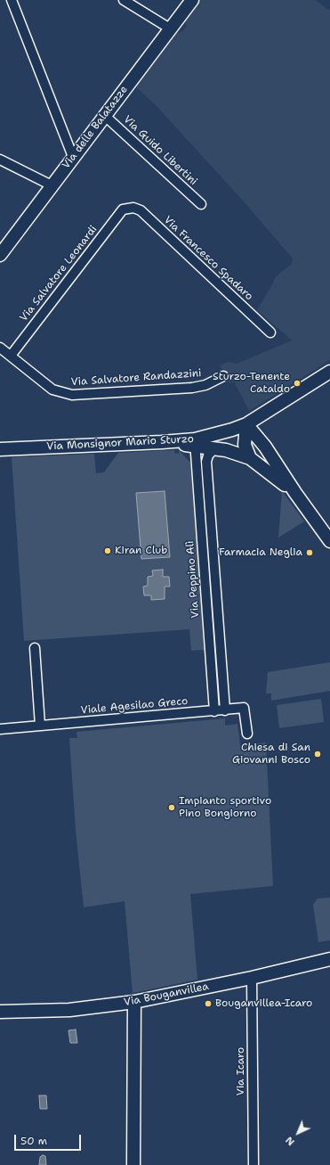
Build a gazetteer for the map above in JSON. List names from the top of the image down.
{
  "streets": {
    "street": [
      "Via delle Balatazze",
      "Via Guido Libertini",
      "Via Francesco Spadaro",
      "Via Salvatore Leonardi",
      "Via Salvatore Randazzini",
      "Via Monsignor Mario Sturzo",
      "Via Peppino Alì",
      "Viale Agesilao Greco",
      "Via Bouganvillea",
      "Via Icaro"
    ]
  },
  "crossings": [
    ["Via delle Balatazze", "Via Guido Libertini"],
    ["Via Francesco Spadaro", "Via Salvatore Leonardi"],
    ["Via Salvatore Leonardi", "Via Salvatore Randazzini"],
    ["Via Monsignor Mario Sturzo", "Via Peppino Alì"],
    ["Via Peppino Alì", "Viale Agesilao Greco"],
    ["Via Bouganvillea", "Via Icaro"]
  ],
  "places": [
    "Sturzo-Tenente Cataldo",
    "Kiran Club",
    "Farmacia Neglia",
    "Chiesa di San Giovanni Bosco",
    "Impianto sportivo Pino Bongiorno",
    "Bouganvillea-Icaro"
  ],
  "scale_bar": "50 m",
  "north": "bottom left"
}
